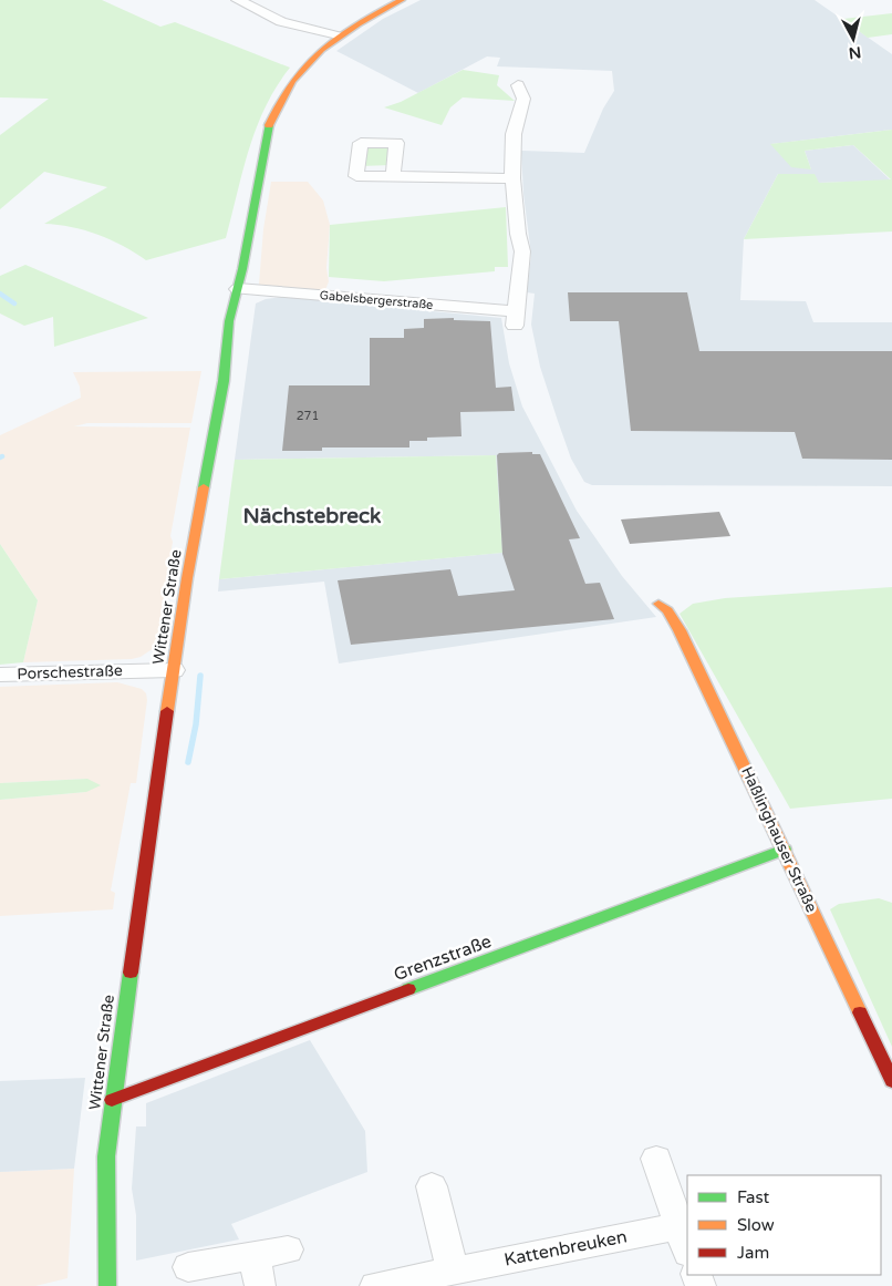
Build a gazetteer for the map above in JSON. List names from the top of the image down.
{
  "streets": {
    "main road": ["Wittener Straße", "Haßlinghauser Straße", "Grenzstraße"],
    "street": ["Gabelsbergerstraße", "Porschestraße", "Kattenbreuken"]
  },
  "crossings": [
    ["Gabelsbergerstraße", "Wittener Straße"],
    ["Wittener Straße", "Porschestraße"],
    ["Wittener Straße", "Grenzstraße"],
    ["Haßlinghauser Straße", "Grenzstraße"]
  ],
  "districts": ["Nächstebreck"],
  "house_numbers": ["271"],
  "legend": ["Fast", "Slow", "Jam"],
  "north": "bottom"
}
